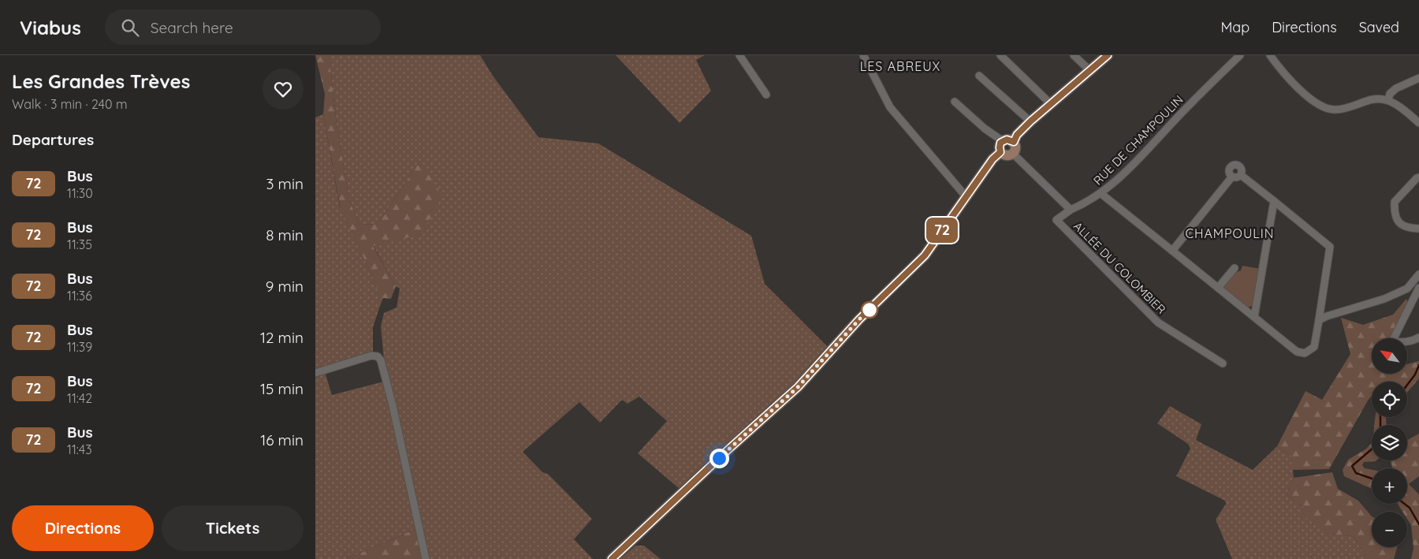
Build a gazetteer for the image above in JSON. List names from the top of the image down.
{
  "streets": {
    "street": ["RUE DE CHAMPOULIN", "ALLÉE DU COLOMBIER"]
  },
  "crossings": [
    ["RUE DE CHAMPOULIN", "ALLÉE DU COLOMBIER"]
  ],
  "districts": ["LES ABREUX", "CHAMPOULIN"],
  "lines": ["bus line 72"],
  "north": "top left",
  "page": {
    "header": "Viabus",
    "search": "Search here",
    "nav": ["Map", "Directions", "Saved"],
    "heading": [
      ["Les Grandes Trèves", "Walk · 3 min · 240 m"],
      "Departures"
    ],
    "on_map": "72",
    "list": [
      {
        "mark": "72",
        "name": "Bus",
        "note": "11:30",
        "value": "3 min"
      },
      {
        "mark": "72",
        "name": "Bus",
        "note": "11:35",
        "value": "8 min"
      },
      {
        "mark": "72",
        "name": "Bus",
        "note": "11:36",
        "value": "9 min"
      },
      {
        "mark": "72",
        "name": "Bus",
        "note": "11:39",
        "value": "12 min"
      },
      {
        "mark": "72",
        "name": "Bus",
        "note": "11:42",
        "value": "15 min"
      },
      {
        "mark": "72",
        "name": "Bus",
        "note": "11:43",
        "value": "16 min"
      }
    ],
    "map_buttons": ["+", "−"],
    "buttons": ["Directions", "Tickets"]
  }
}
